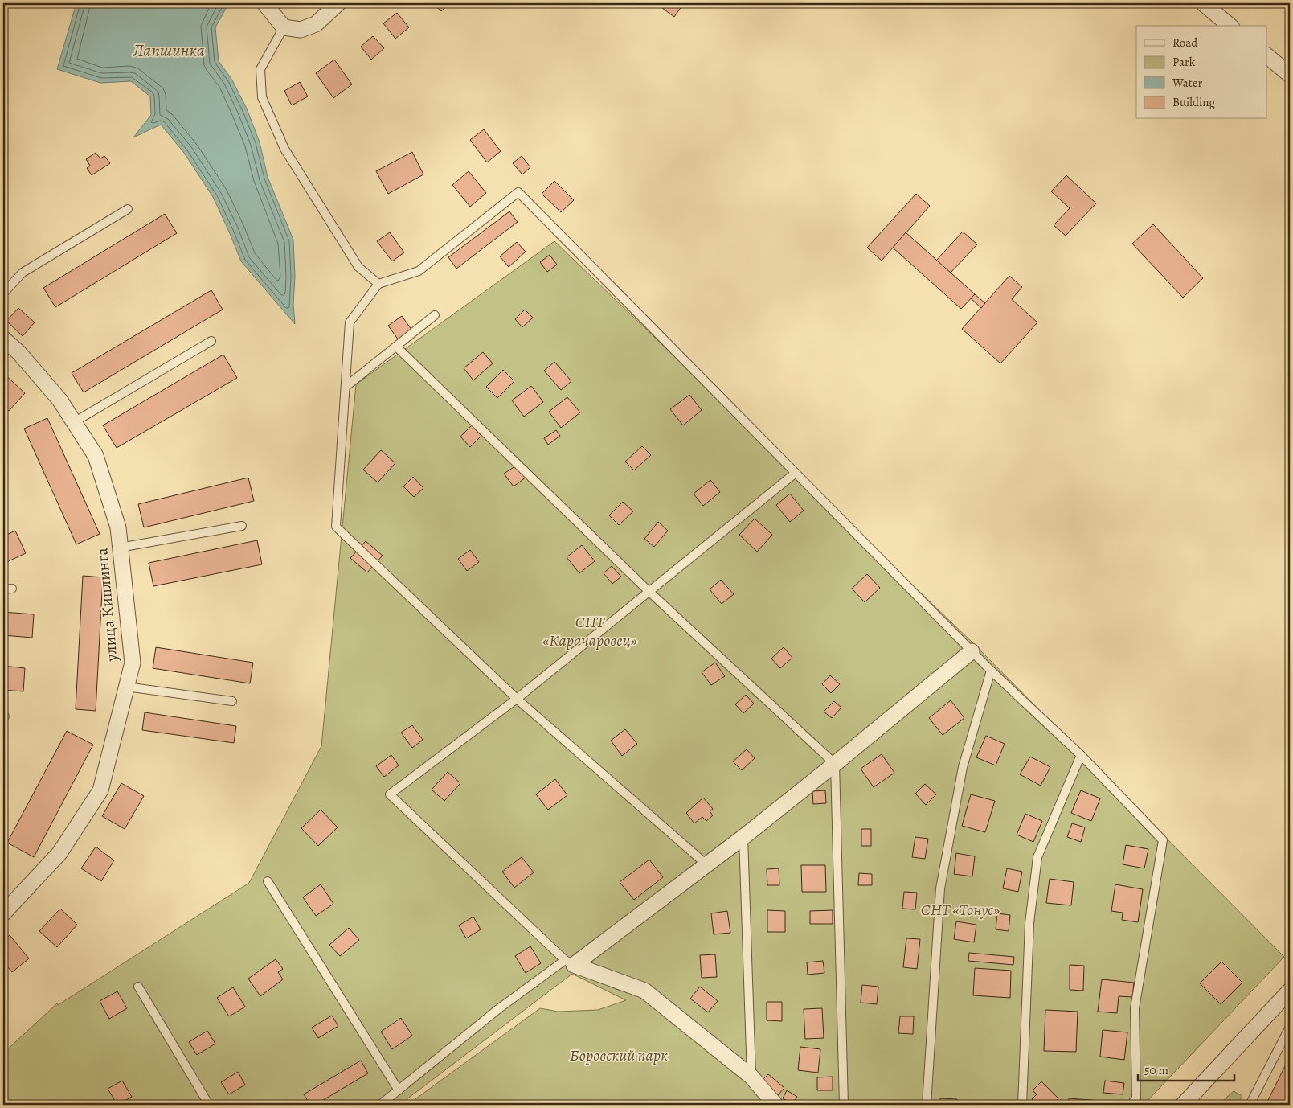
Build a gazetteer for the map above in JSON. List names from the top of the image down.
{
  "streets": {
    "street": ["улица Киплинга"]
  },
  "water": ["Лапшинка"],
  "parks": ["СНТ «Карачаровец»", "СНТ «Тонус»", "Боровский парк"],
  "legend": [
    "Road",
    "Park",
    "Water",
    "Building"
  ],
  "scale_bar": "50 m"
}
